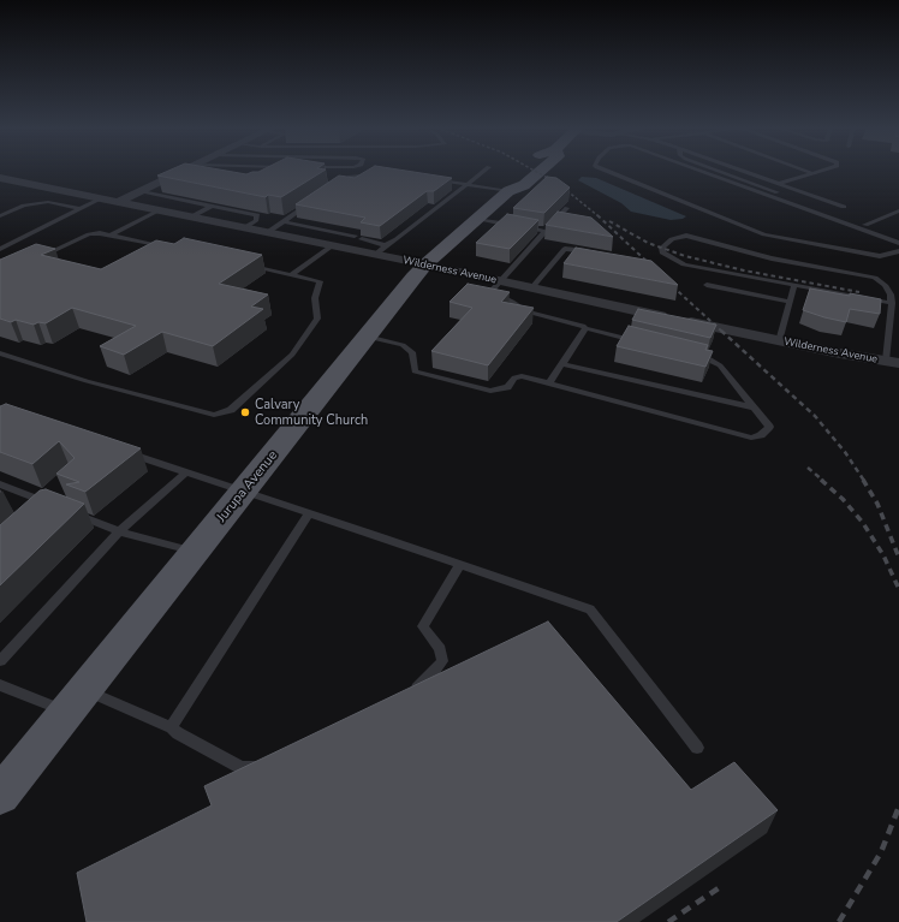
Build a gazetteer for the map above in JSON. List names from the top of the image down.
{
  "streets": {
    "main road": ["Jurupa Avenue"],
    "street": ["Wilderness Avenue"]
  },
  "crossings": [
    ["Wilderness Avenue", "Jurupa Avenue"]
  ],
  "places": ["Calvary Community Church"]
}
